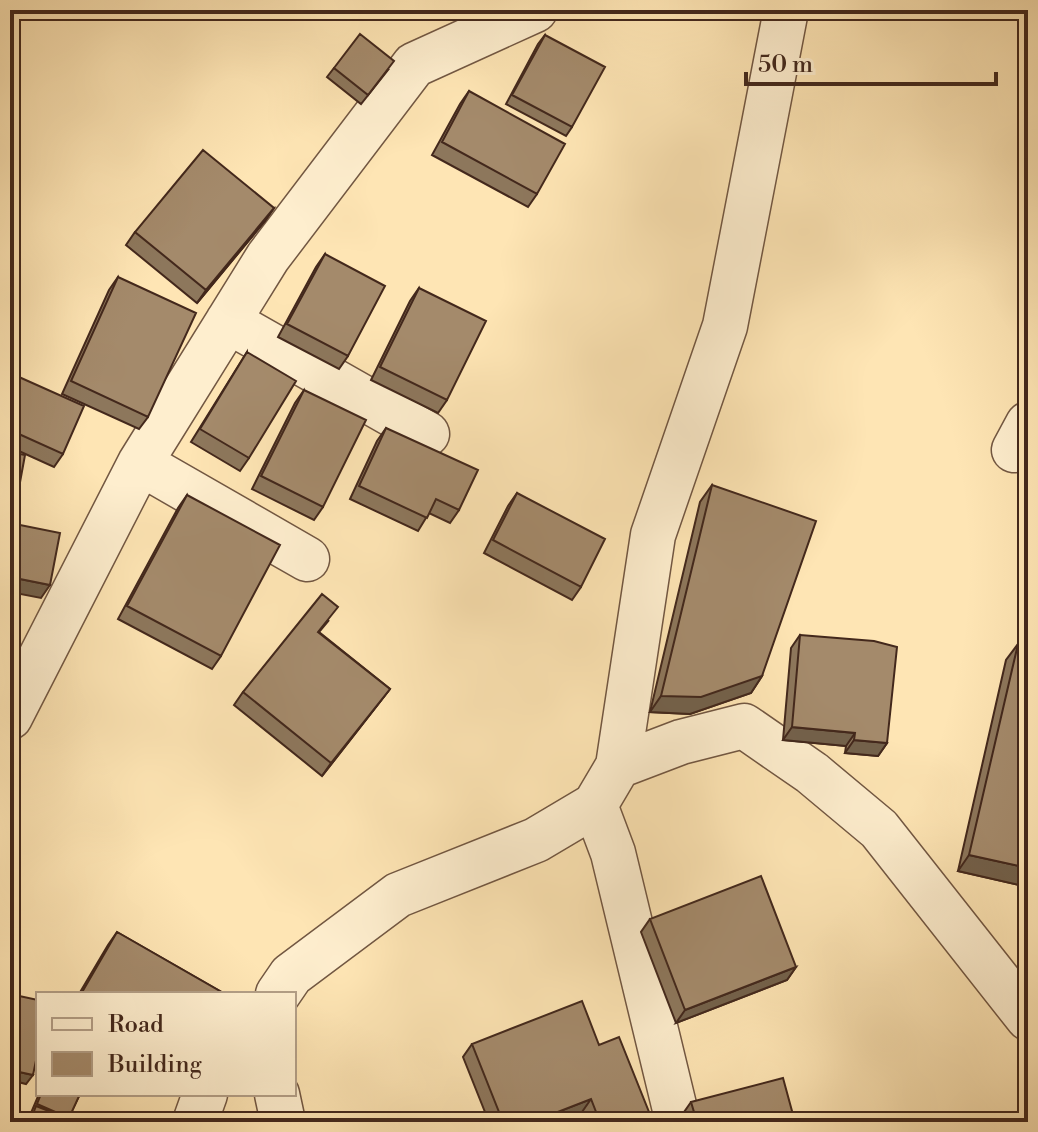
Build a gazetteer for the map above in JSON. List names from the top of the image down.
{
  "legend": ["Road", "Building"],
  "scale_bar": "50 m"
}
